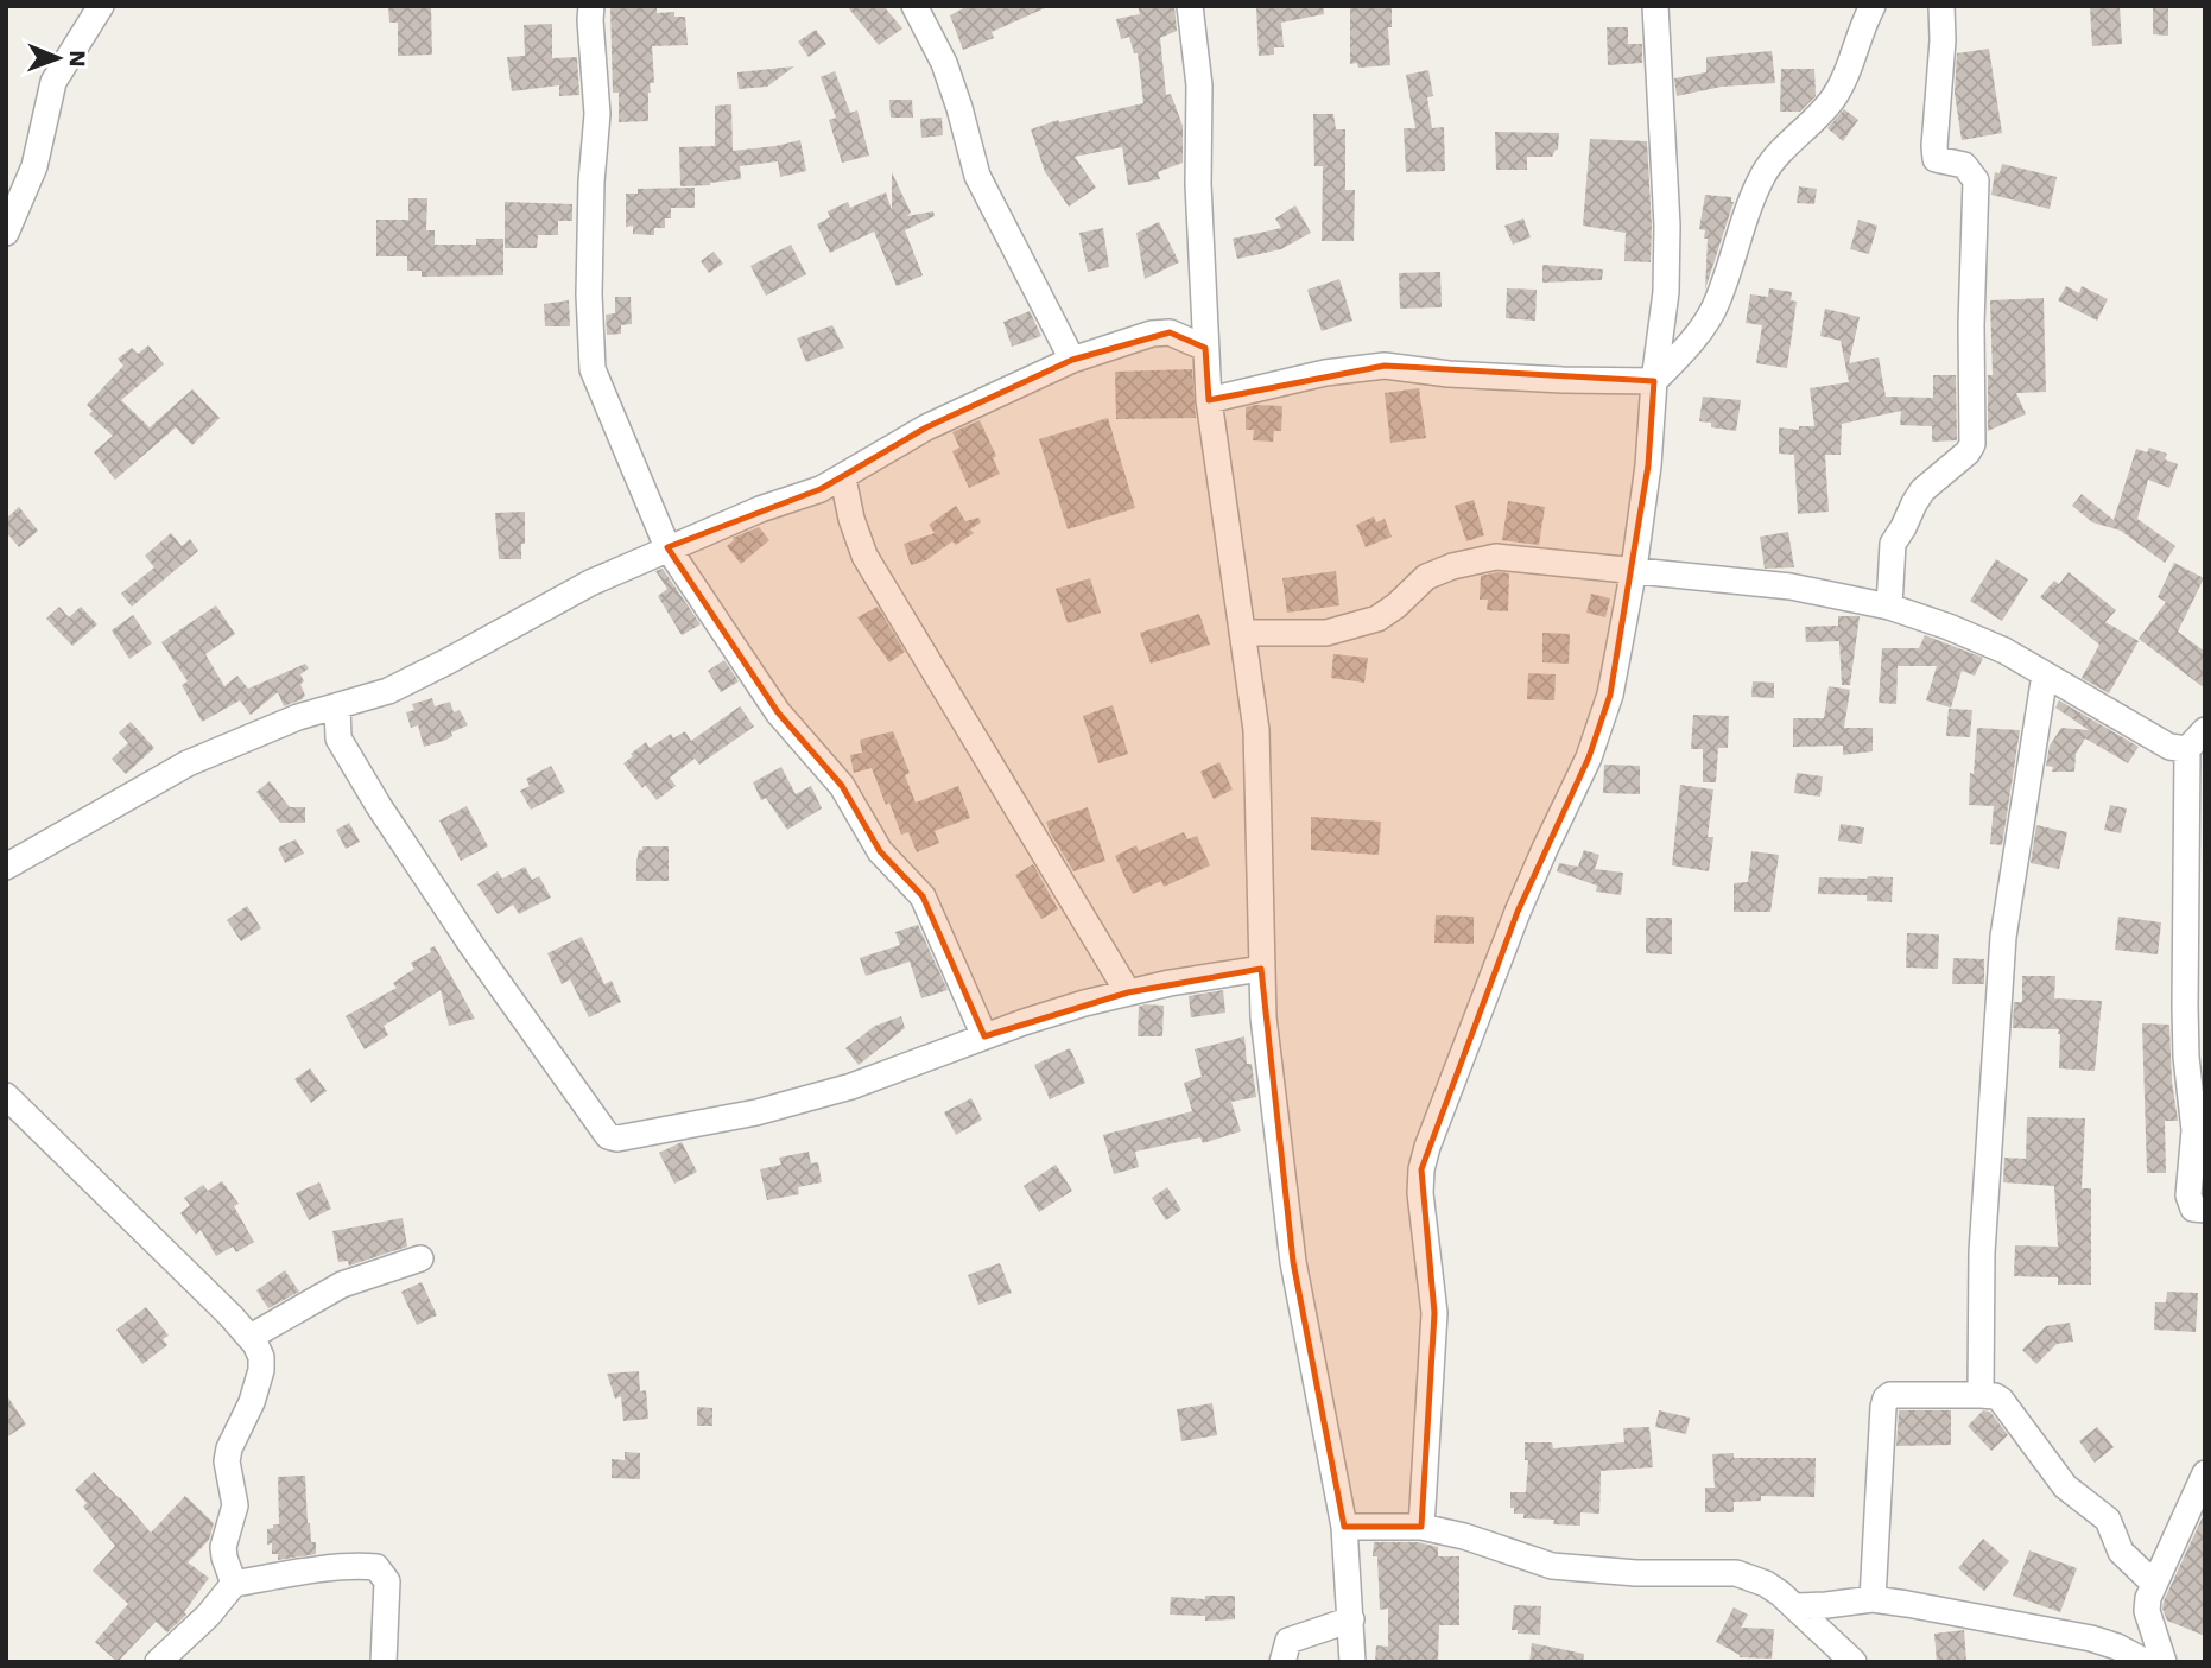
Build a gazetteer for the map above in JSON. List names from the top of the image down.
{
  "north": "right"
}
